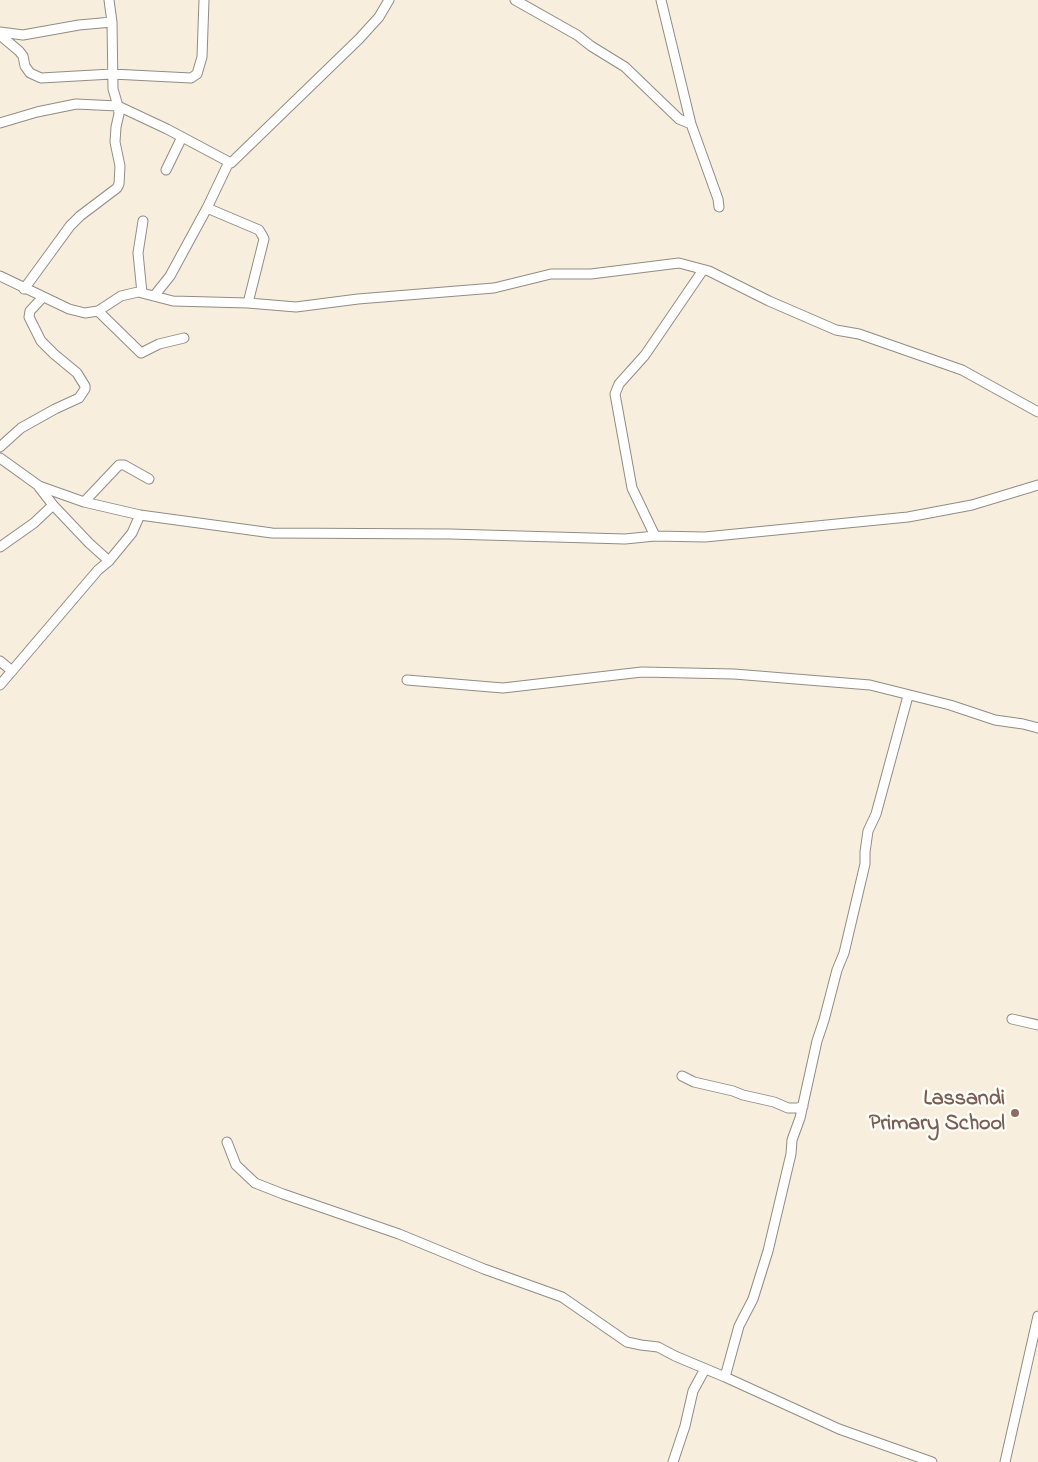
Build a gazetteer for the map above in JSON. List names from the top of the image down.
{
  "places": ["Lassandi Primary School"]
}
